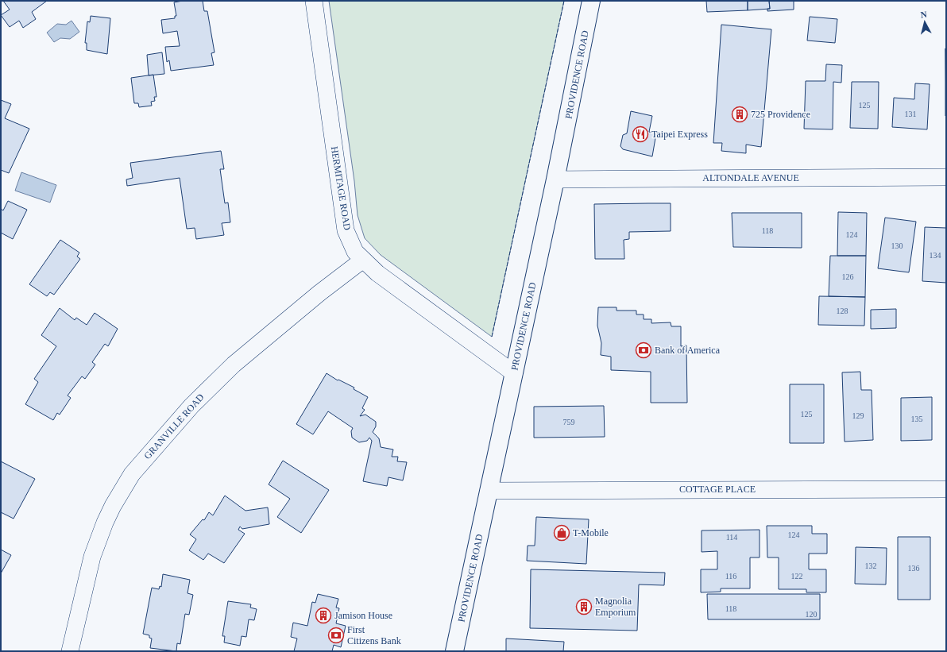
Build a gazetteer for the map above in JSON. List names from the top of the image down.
{
  "streets": {
    "main road": ["PROVIDENCE ROAD"],
    "street": [
      "ALTONDALE AVENUE",
      "HERMITAGE ROAD",
      "GRANVILLE ROAD",
      "COTTAGE PLACE"
    ]
  },
  "crossings": [
    ["PROVIDENCE ROAD", "ALTONDALE AVENUE"],
    ["PROVIDENCE ROAD", "HERMITAGE ROAD"],
    ["PROVIDENCE ROAD", "COTTAGE PLACE"],
    ["HERMITAGE ROAD", "GRANVILLE ROAD"]
  ],
  "places": {
    "building": ["725 Providence", "Magnolia Emporium", "Jamison House"],
    "restaurant": ["Taipei Express"],
    "bank": ["Bank of America", "First Citizens Bank"],
    "shop": ["T-Mobile"]
  },
  "house_numbers": [
    "125",
    "131",
    "118",
    "124",
    "130",
    "134",
    "126",
    "128",
    "125",
    "129",
    "135",
    "759",
    "124",
    "114",
    "132",
    "136",
    "116",
    "122",
    "118",
    "120"
  ],
  "north": "top"
}
